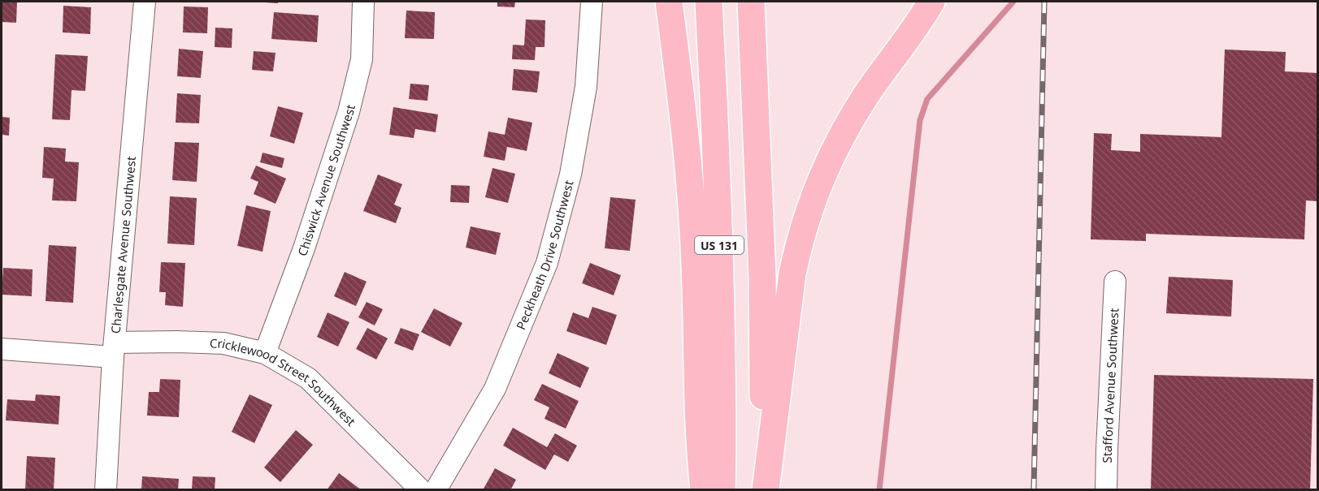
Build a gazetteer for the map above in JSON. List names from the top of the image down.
{
  "streets": {
    "highway": ["US 131"],
    "street": [
      "Chiswick Avenue Southwest",
      "Charlesgate Avenue Southwest",
      "Peckheath Drive Southwest",
      "Cricklewood Street Southwest",
      "Stafford Avenue Southwest"
    ]
  },
  "crossings": [
    ["Chiswick Avenue Southwest", "Cricklewood Street Southwest"],
    ["Charlesgate Avenue Southwest", "Cricklewood Street Southwest"]
  ]
}
